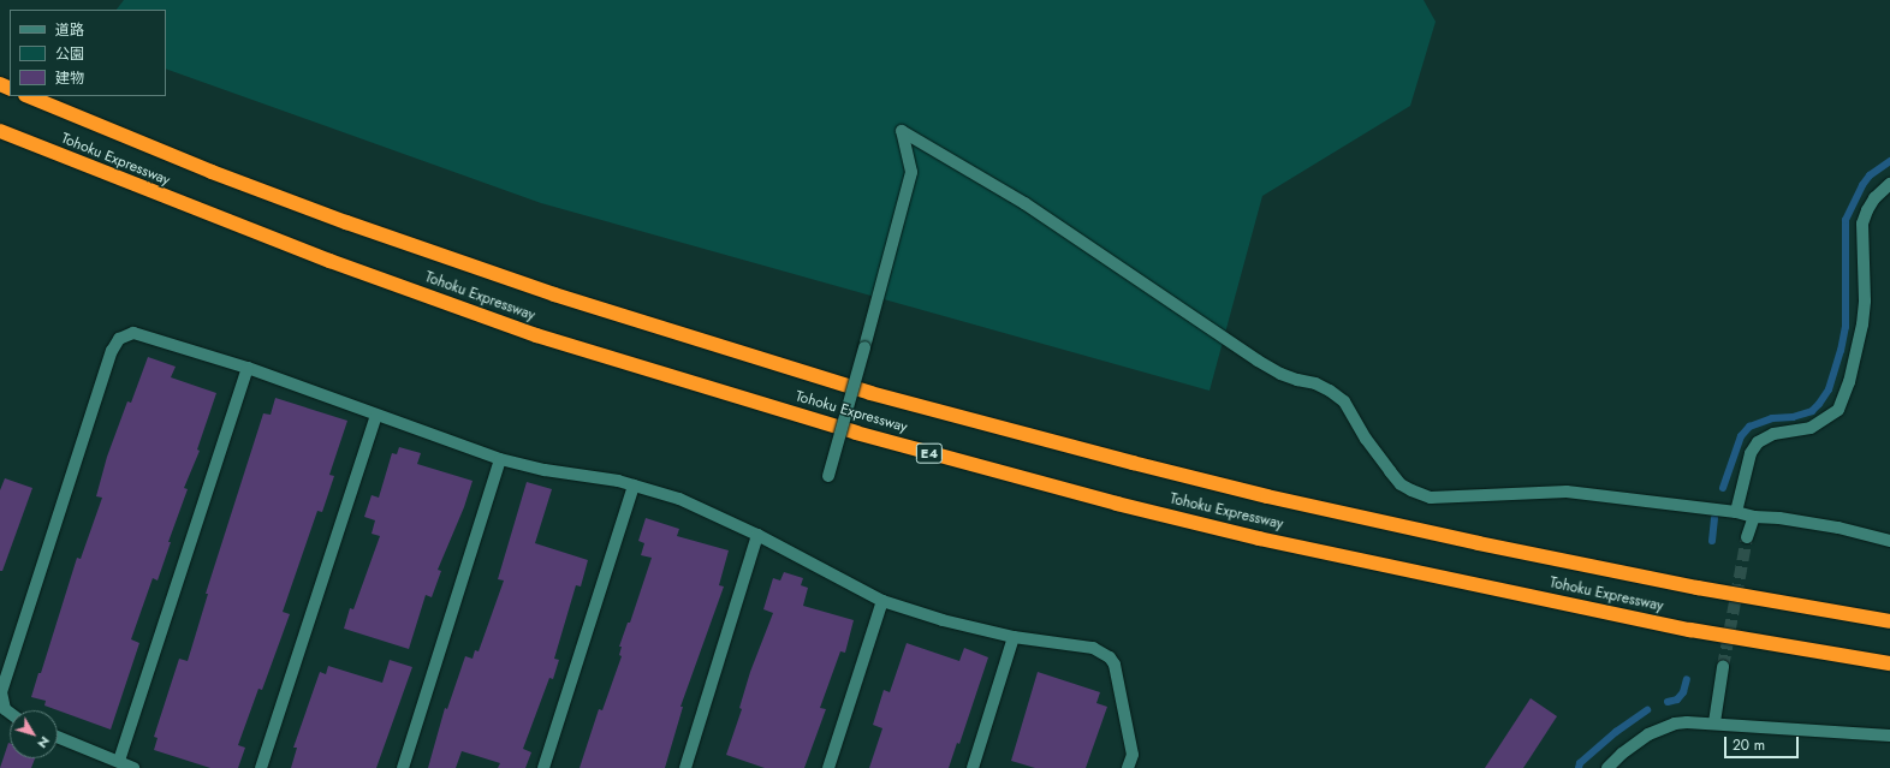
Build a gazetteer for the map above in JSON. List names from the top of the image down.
{
  "streets": {
    "highway": ["Tohoku Expressway", "E4"]
  },
  "legend": ["道路", "公園", "建物"],
  "scale_bar": "20 m",
  "north": "bottom right"
}
